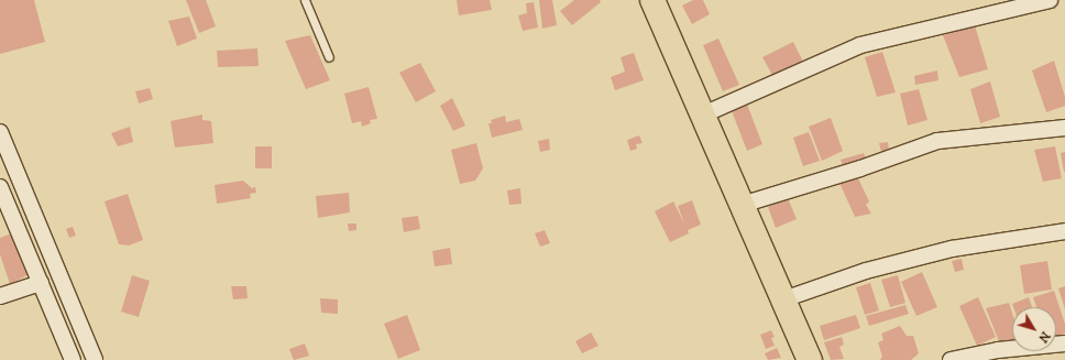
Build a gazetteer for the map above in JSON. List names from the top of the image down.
{
  "north": "bottom right"
}
